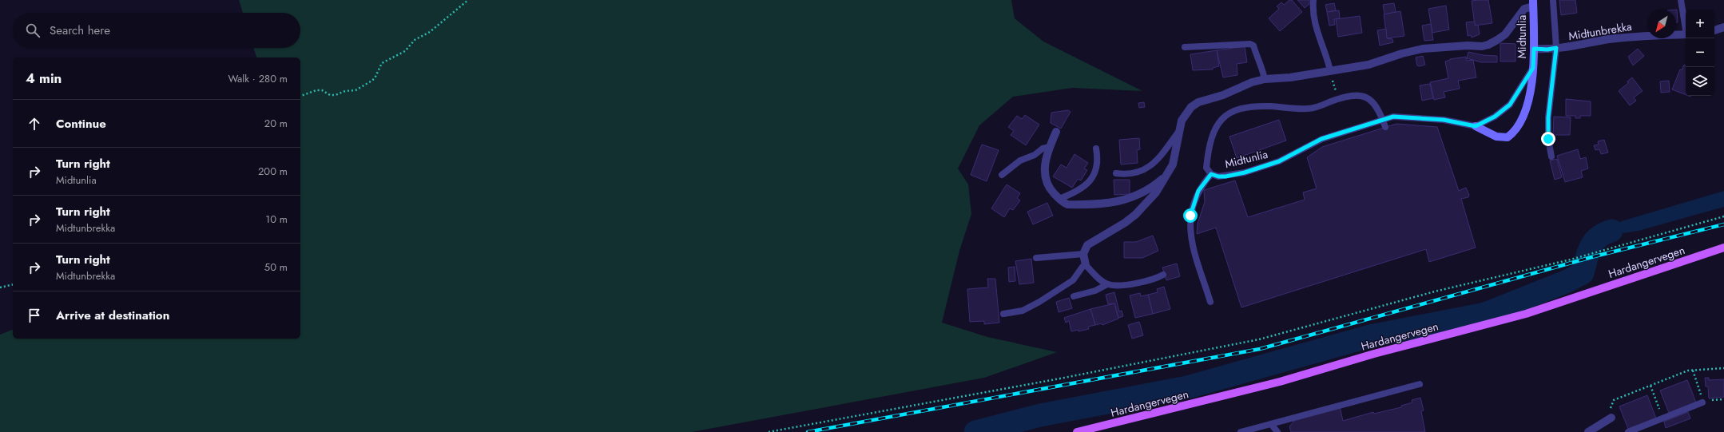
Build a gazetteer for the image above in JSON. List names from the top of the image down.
{
  "streets": {
    "main road": ["Hardangervegen"],
    "street": ["Midtunbrekka", "Midtunlia"]
  },
  "crossings": [
    ["Midtunbrekka", "Midtunlia"]
  ],
  "north": "bottom left",
  "page": {
    "map_buttons": ["+", "−"],
    "search": "Search here",
    "heading": ["4 min", "Walk · 280 m"],
    "list": [
      ["Continue", "20 m"],
      ["Turn right", "Midtunlia", "200 m"],
      ["Turn right", "Midtunbrekka", "10 m"],
      ["Turn right", "Midtunbrekka", "50 m"],
      "Arrive at destination"
    ]
  }
}
